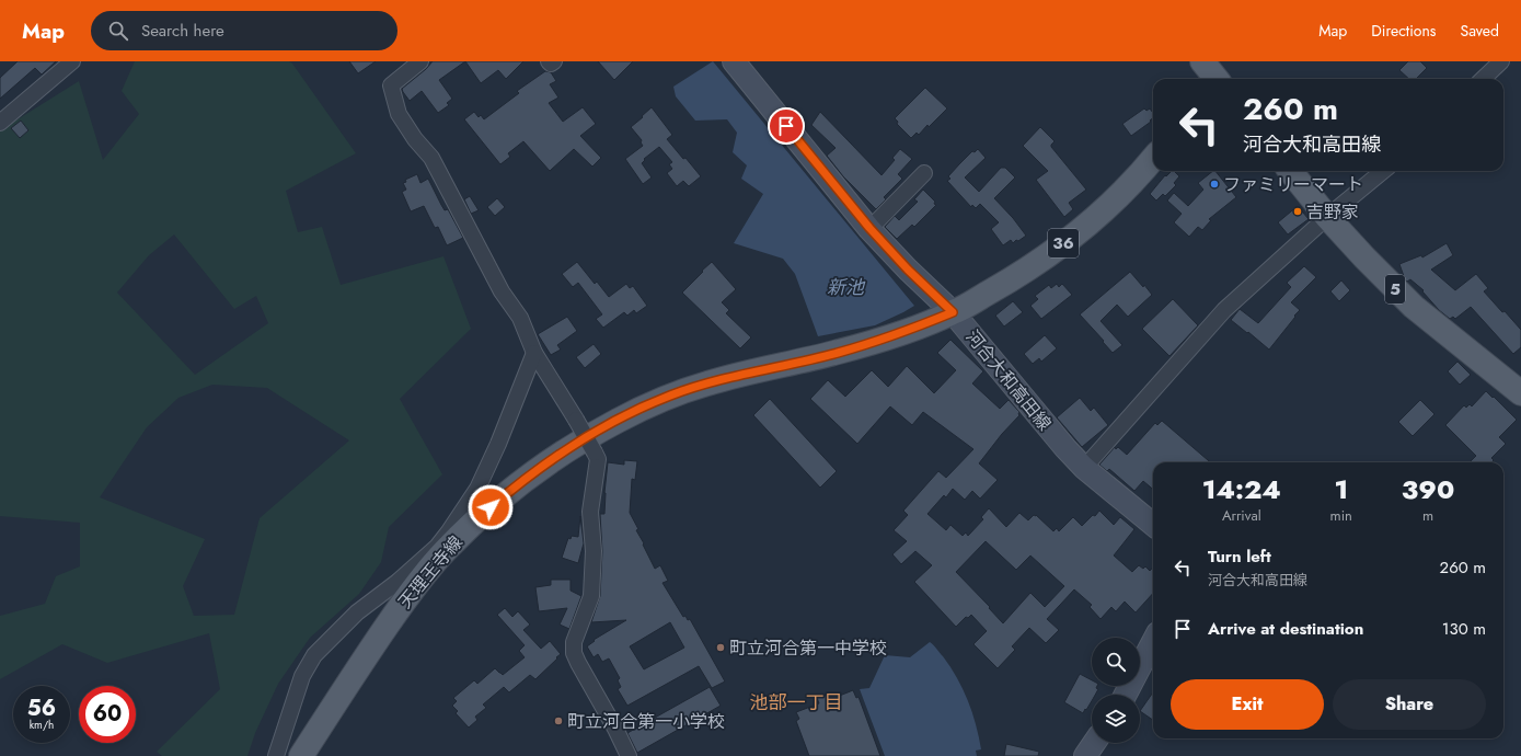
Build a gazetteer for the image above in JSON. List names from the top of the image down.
{
  "streets": {
    "main road": [
      "36",
      "5",
      "河合大和高田線",
      "天理王寺線"
    ]
  },
  "crossings": [
    ["河合大和高田線", "天理王寺線"]
  ],
  "districts": ["池部一丁目"],
  "water": ["新池"],
  "places": [
    "ファミリーマート",
    "吉野家",
    "町立河合第一中学校",
    "町立河合第一小学校"
  ],
  "page": {
    "header": "Map",
    "search": "Search here",
    "nav": ["Map", "Directions", "Saved"],
    "turn": ["260 m", "河合大和高田線"],
    "eta": [
      "14:24",
      "Arrival",
      "1",
      "min",
      "390",
      "m"
    ],
    "list": [
      {
        "name": "Turn left",
        "note": "河合大和高田線",
        "value": "260 m"
      },
      {
        "name": "Arrive at destination",
        "value": "130 m"
      }
    ],
    "buttons": ["Exit", "Share"],
    "speed": "56 km/h",
    "limit": "60"
  }
}
